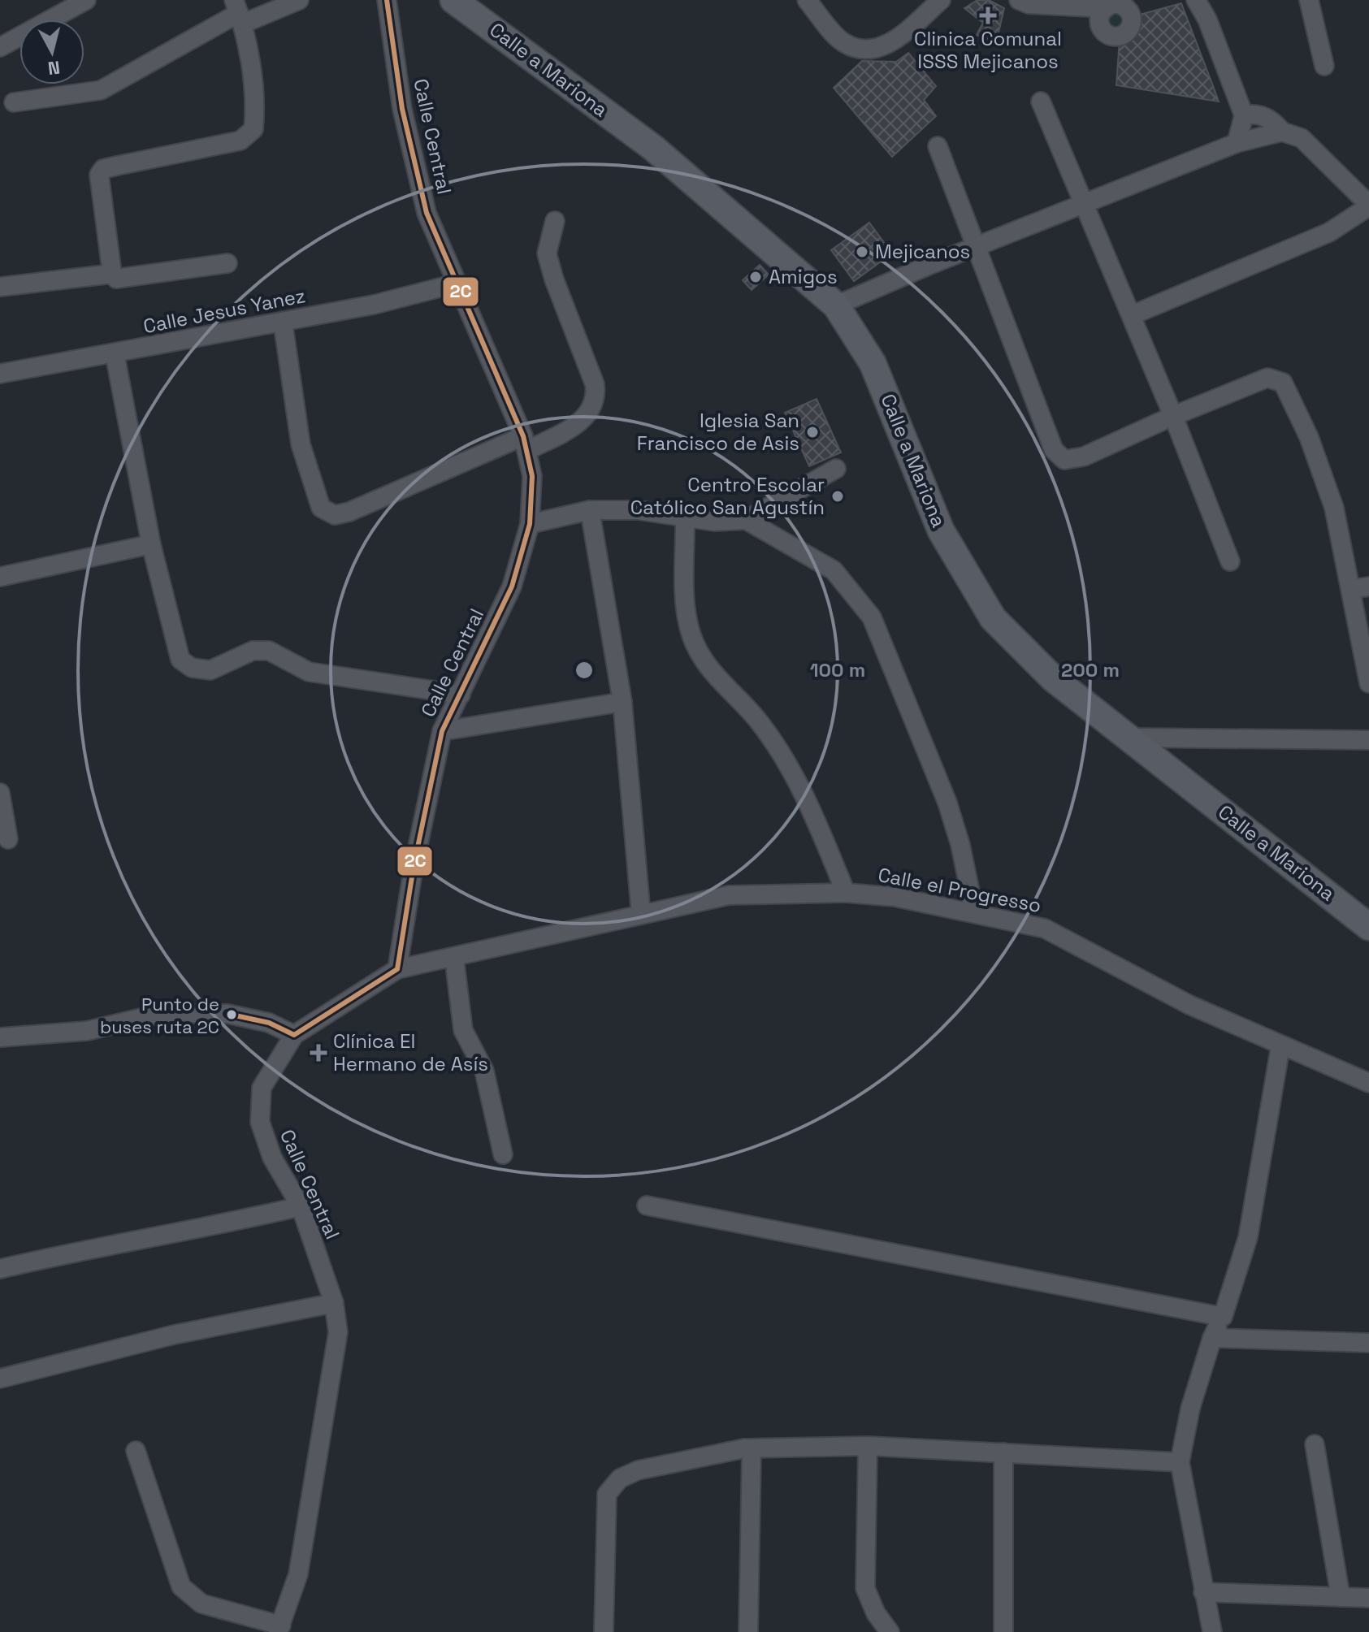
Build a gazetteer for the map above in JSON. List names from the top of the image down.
{
  "streets": {
    "main road": ["Calle a Mariona"],
    "street": ["Calle Central", "Calle Jesus Yanez", "Calle el Progresso"]
  },
  "crossings": [
    ["Calle Central", "Calle Jesus Yanez"],
    ["Calle Central", "Calle el Progresso"]
  ],
  "places": {
    "health": ["Clinica Comunal ISSS Mejicanos", "Clínica El Hermano de Asís"],
    "other": [
      "Mejicanos",
      "Amigos",
      "Iglesia San Francisco de Asis",
      "Centro Escolar Católico San Agustín",
      "Punto de buses ruta 2C"
    ]
  },
  "lines": ["transit line 2C"],
  "north": "bottom",
  "rings": ["100 m", "200 m"]
}
